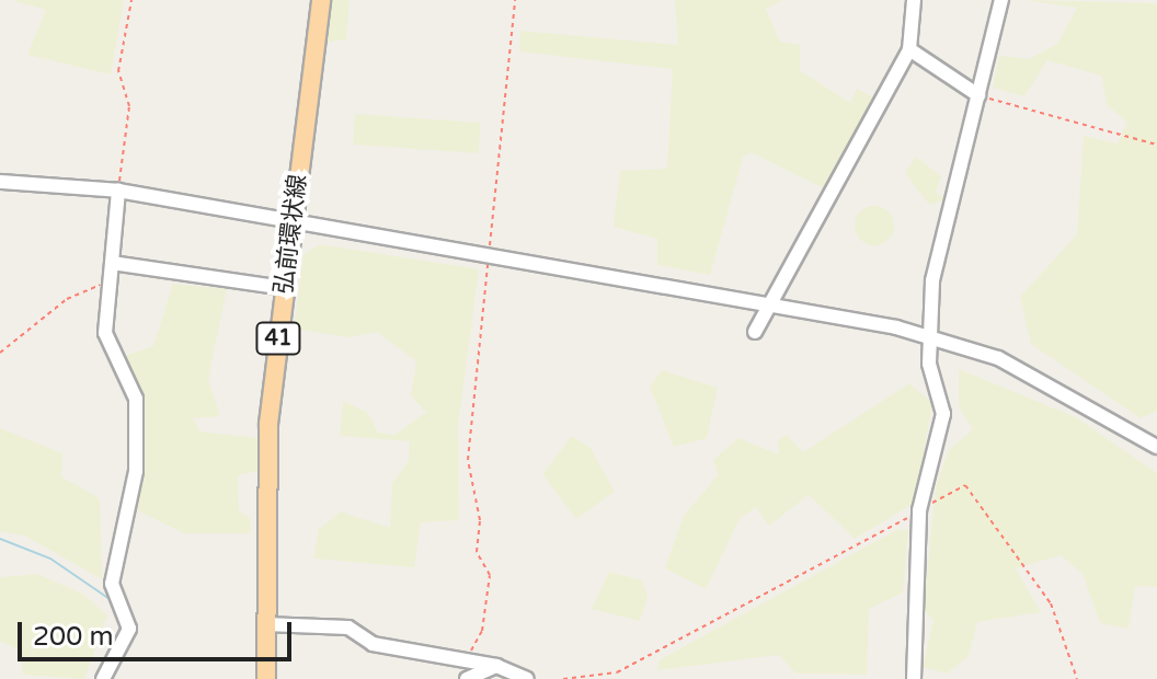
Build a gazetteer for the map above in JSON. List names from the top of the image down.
{
  "streets": {
    "main road": ["弘前環状線", "41"]
  },
  "scale_bar": "200 m"
}
